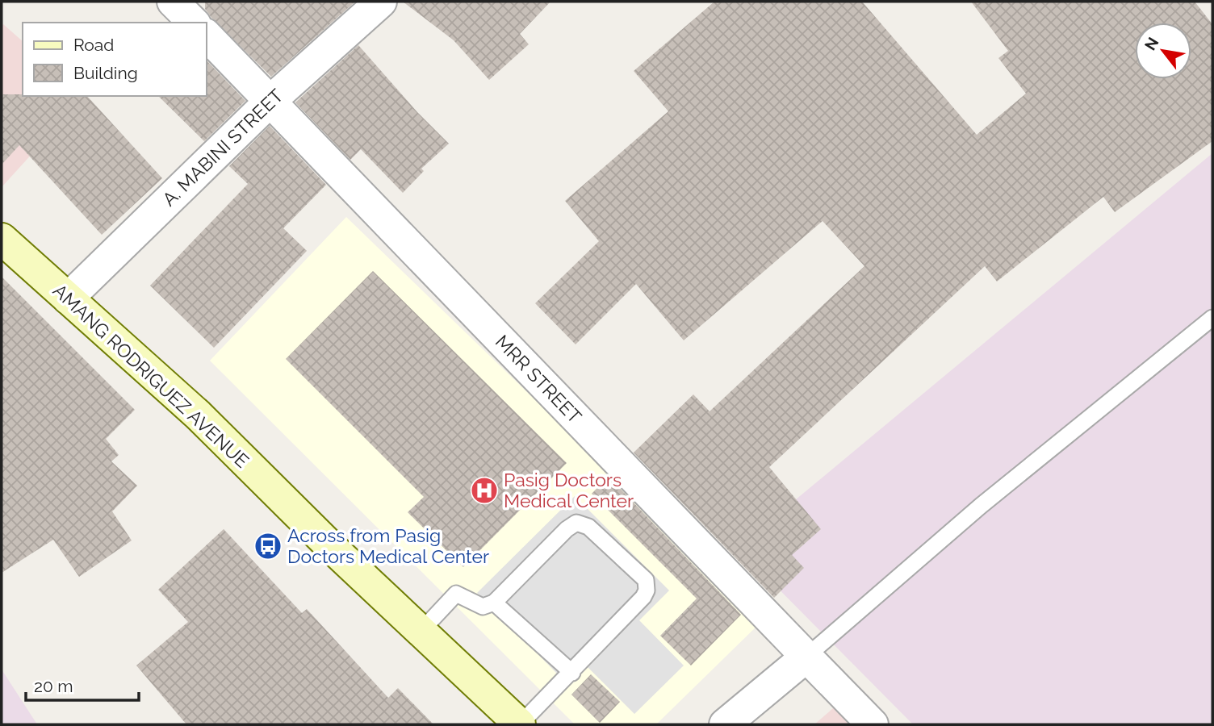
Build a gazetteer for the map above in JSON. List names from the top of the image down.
{
  "streets": {
    "main road": ["AMANG RODRIGUEZ AVENUE"],
    "street": ["A. MABINI STREET", "MRR STREET"]
  },
  "crossings": [
    ["A. MABINI STREET", "AMANG RODRIGUEZ AVENUE"],
    ["A. MABINI STREET", "MRR STREET"]
  ],
  "places": {
    "hospital": ["Pasig Doctors Medical Center"],
    "bus stop": ["Across from Pasig Doctors Medical Center"]
  },
  "legend": ["Road", "Building"],
  "scale_bar": "20 m",
  "north": "top left"
}
